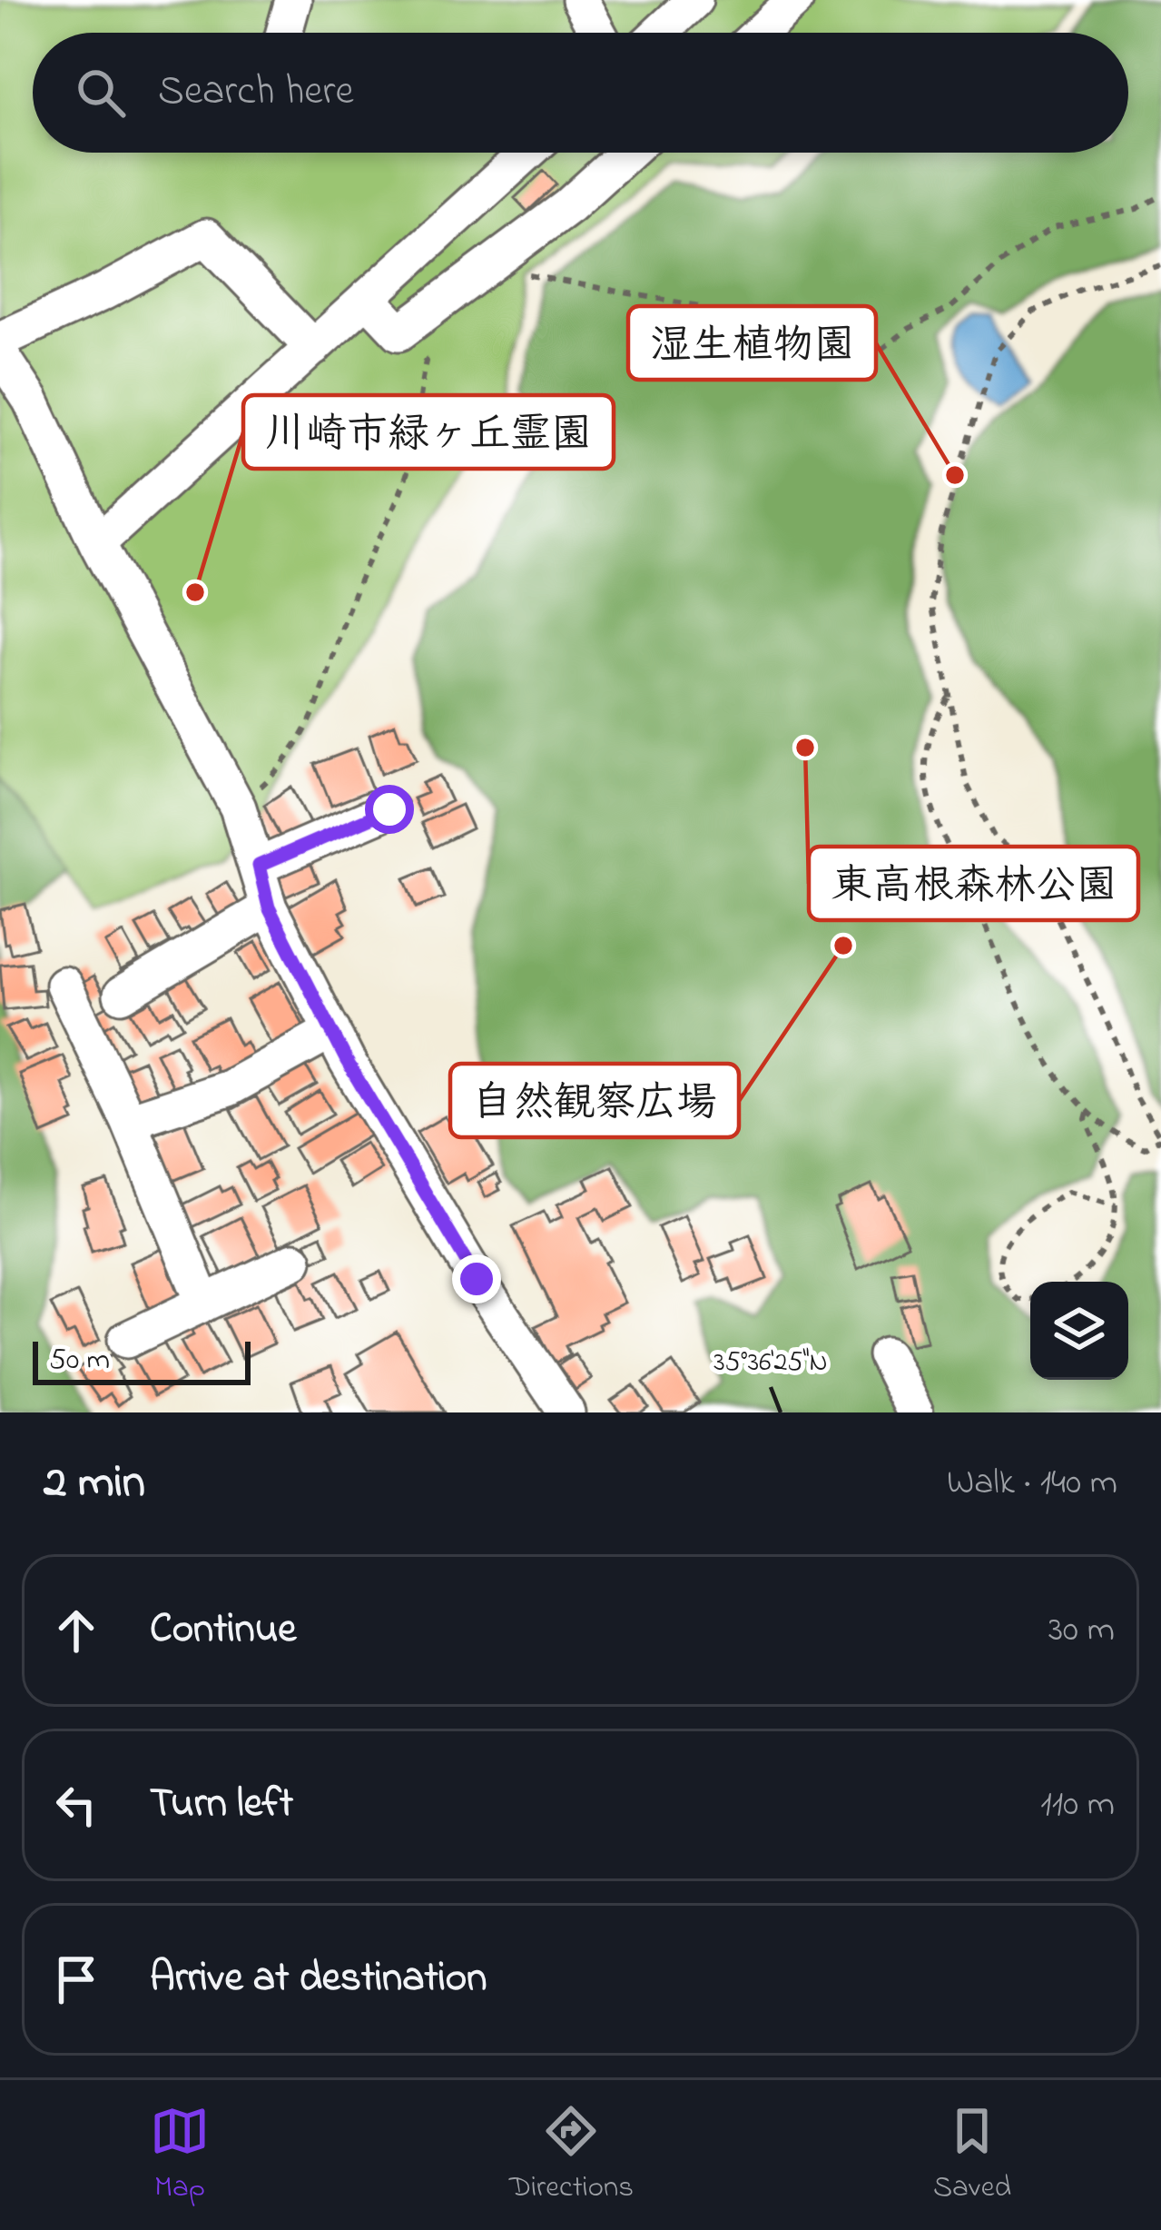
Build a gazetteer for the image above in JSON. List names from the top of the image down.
{
  "places": [
    "湿生植物園",
    "川崎市緑ヶ丘霊園",
    "東高根森林公園",
    "自然観察広場"
  ],
  "scale_bar": "50 m",
  "page": {
    "search": "Search here",
    "scale": "50 m",
    "heading": ["2 min", "Walk · 140 m"],
    "list": [
      ["Continue", "30 m"],
      ["Turn left", "110 m"],
      "Arrive at destination"
    ],
    "nav": ["Map", "Directions", "Saved"]
  },
  "coordinates": ["35°36'25\"N"]
}
